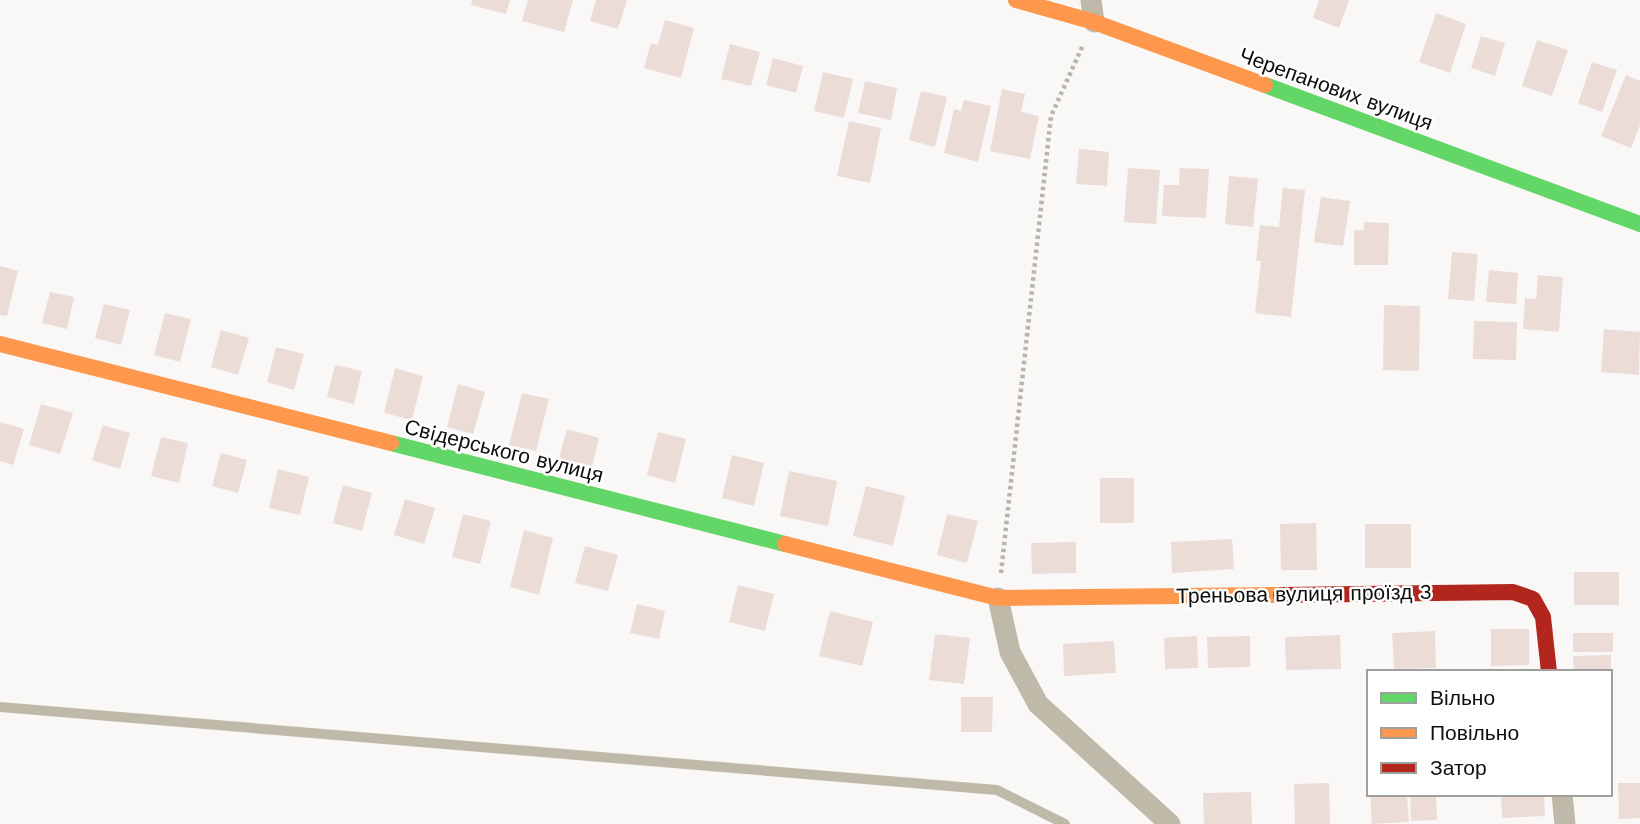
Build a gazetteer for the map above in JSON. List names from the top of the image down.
{
  "streets": {
    "street": ["Черепанових вулиця", "Свiдерського вулиця", "Треньова вулиця проїзд 3"]
  },
  "crossings": [
    ["Свiдерського вулиця", "Треньова вулиця проїзд 3"]
  ],
  "legend": ["Вільно", "Повільно", "Затор"]
}
